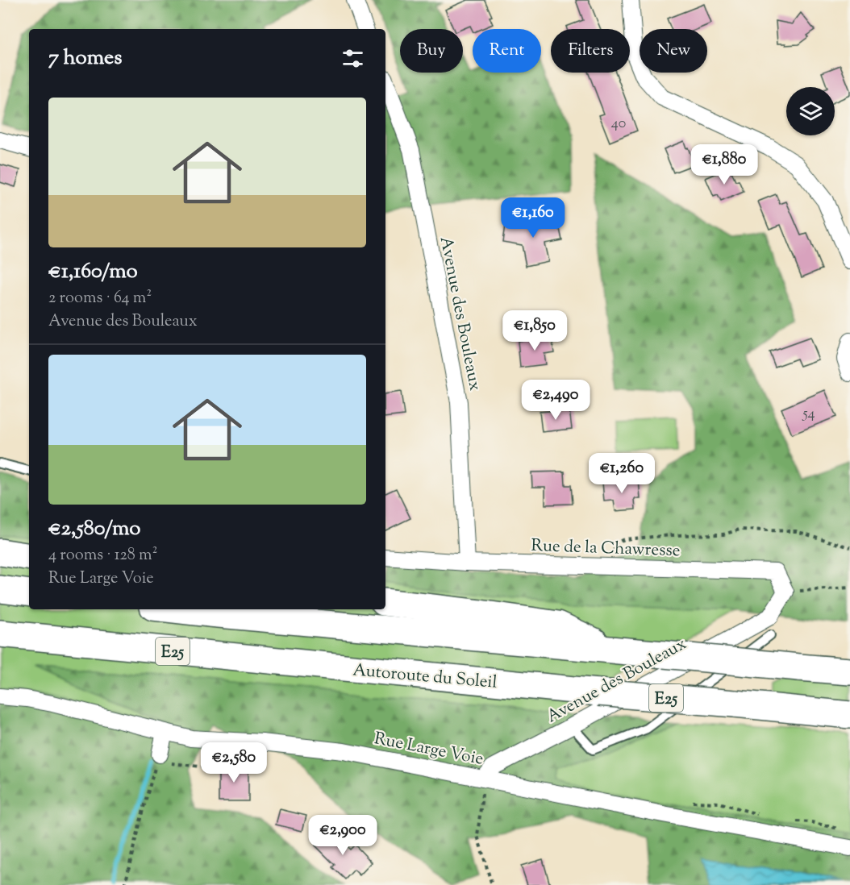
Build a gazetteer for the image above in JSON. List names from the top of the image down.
{
  "streets": {
    "highway": ["E25", "Autoroute du Soleil"],
    "street": ["Avenue des Bouleaux", "Rue de la Chawresse", "Rue Large Voie"]
  },
  "crossings": [
    ["Avenue des Bouleaux", "Rue de la Chawresse"],
    ["Avenue des Bouleaux", "Rue Large Voie"]
  ],
  "house_numbers": ["40", "54"],
  "page": {
    "chip": [
      "Buy",
      "Rent",
      "Filters",
      "New"
    ],
    "heading": "7 homes",
    "list": [
      {
        "name": "€1,160/mo",
        "note": "2 rooms · 64 m² · Avenue des Bouleaux"
      },
      {
        "name": "€2,580/mo",
        "note": "4 rooms · 128 m² · Rue Large Voie"
      }
    ],
    "price": [
      "€1,880",
      "€1,160",
      "€1,850",
      "€2,490",
      "€1,260",
      "€2,580",
      "€2,900"
    ]
  }
}
